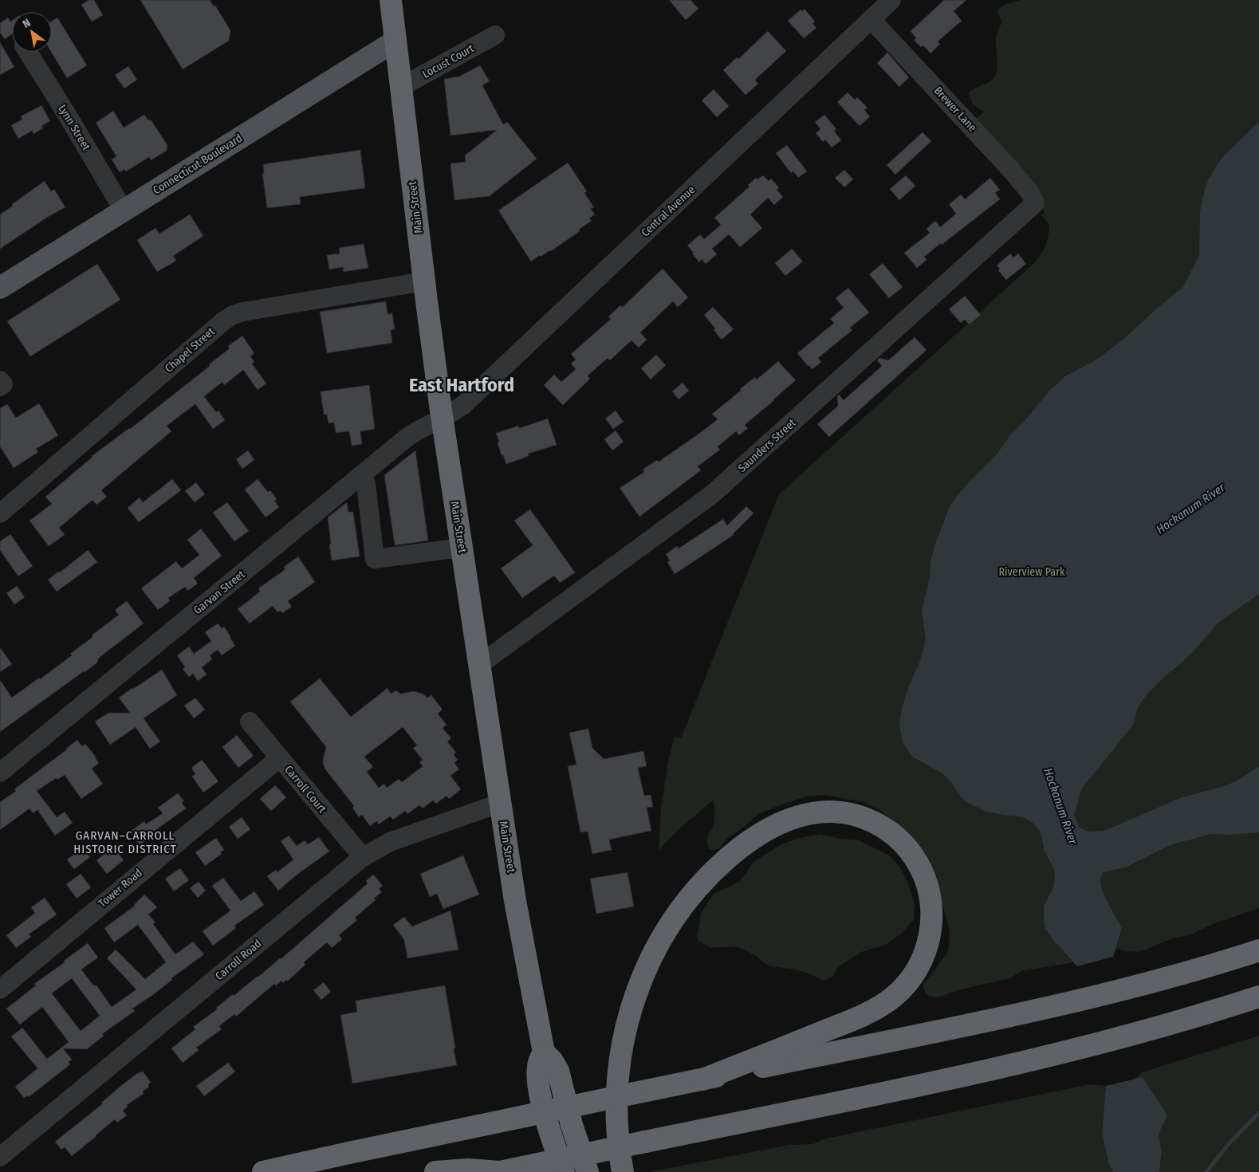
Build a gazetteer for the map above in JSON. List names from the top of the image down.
{
  "streets": {
    "highway": ["Main Street"],
    "main road": ["Connecticut Boulevard"],
    "street": [
      "Locust Court",
      "Brewer Lane",
      "Lynn Street",
      "Central Avenue",
      "Chapel Street",
      "Saunders Street",
      "Garvan Street",
      "Carroll Court",
      "Tower Road",
      "Carroll Road"
    ]
  },
  "crossings": [
    ["Locust Court", "Main Street"],
    ["Brewer Lane", "Central Avenue"],
    ["Brewer Lane", "Saunders Street"],
    ["Lynn Street", "Connecticut Boulevard"],
    ["Connecticut Boulevard", "Main Street"],
    ["Main Street", "Central Avenue"],
    ["Main Street", "Chapel Street"],
    ["Main Street", "Saunders Street"],
    ["Main Street", "Garvan Street"],
    ["Main Street", "Carroll Road"],
    ["Central Avenue", "Garvan Street"],
    ["Carroll Court", "Tower Road"],
    ["Carroll Court", "Carroll Road"]
  ],
  "districts": ["East Hartford", "GARVAN–CARROLL HISTORIC DISTRICT"],
  "water": ["Hockanum River"],
  "parks": ["Riverview Park"],
  "north": "top left"
}
